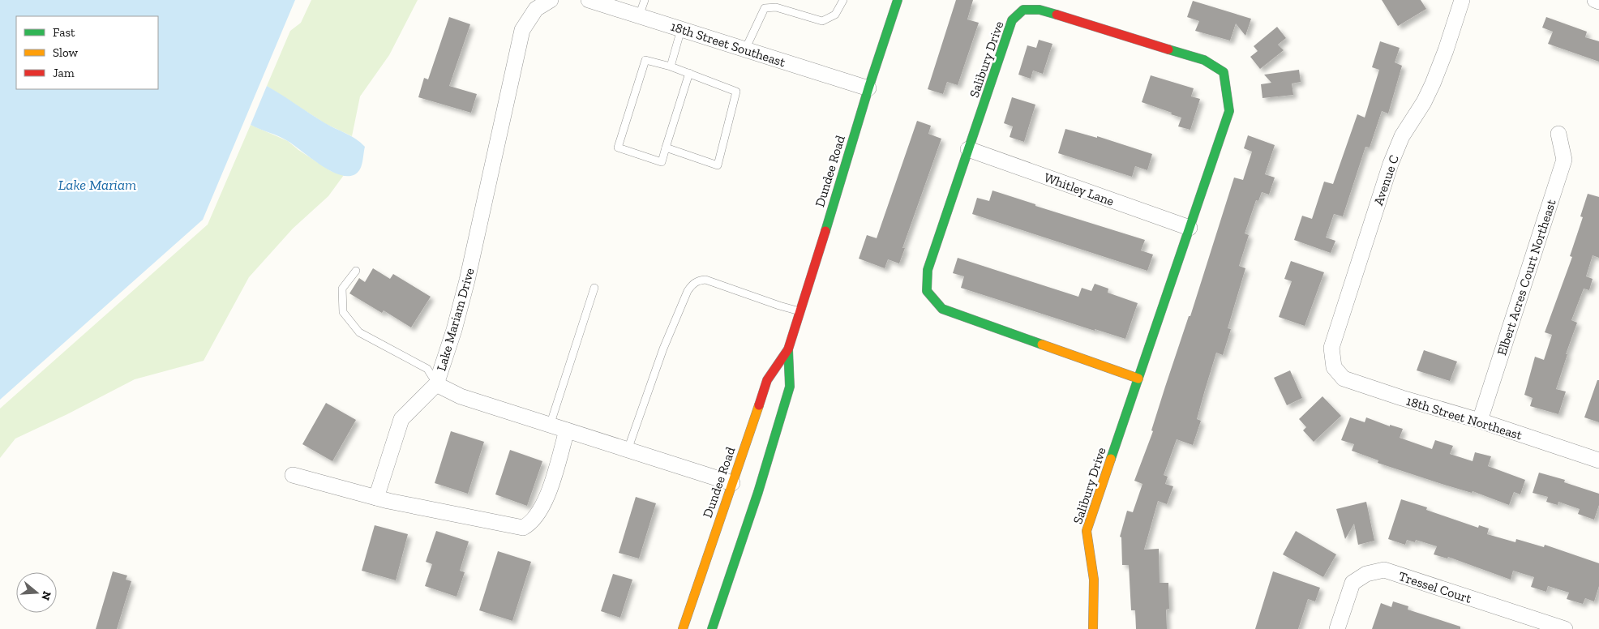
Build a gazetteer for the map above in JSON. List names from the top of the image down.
{
  "streets": {
    "street": [
      "18th Street Southeast",
      "Salibury Drive",
      "Dundee Road",
      "Avenue C",
      "Whitley Lane",
      "Elbert Acres Court Northeast",
      "Lake Mariam Drive",
      "18th Street Northeast",
      "Tressel Court"
    ]
  },
  "crossings": [
    ["18th Street Southeast", "Dundee Road"],
    ["Salibury Drive", "Whitley Lane"],
    ["Dundee Road", "Lake Mariam Drive"],
    ["Avenue C", "18th Street Northeast"],
    ["Elbert Acres Court Northeast", "18th Street Northeast"]
  ],
  "water": ["Lake Mariam"],
  "legend": ["Fast", "Slow", "Jam"],
  "north": "right"
}
